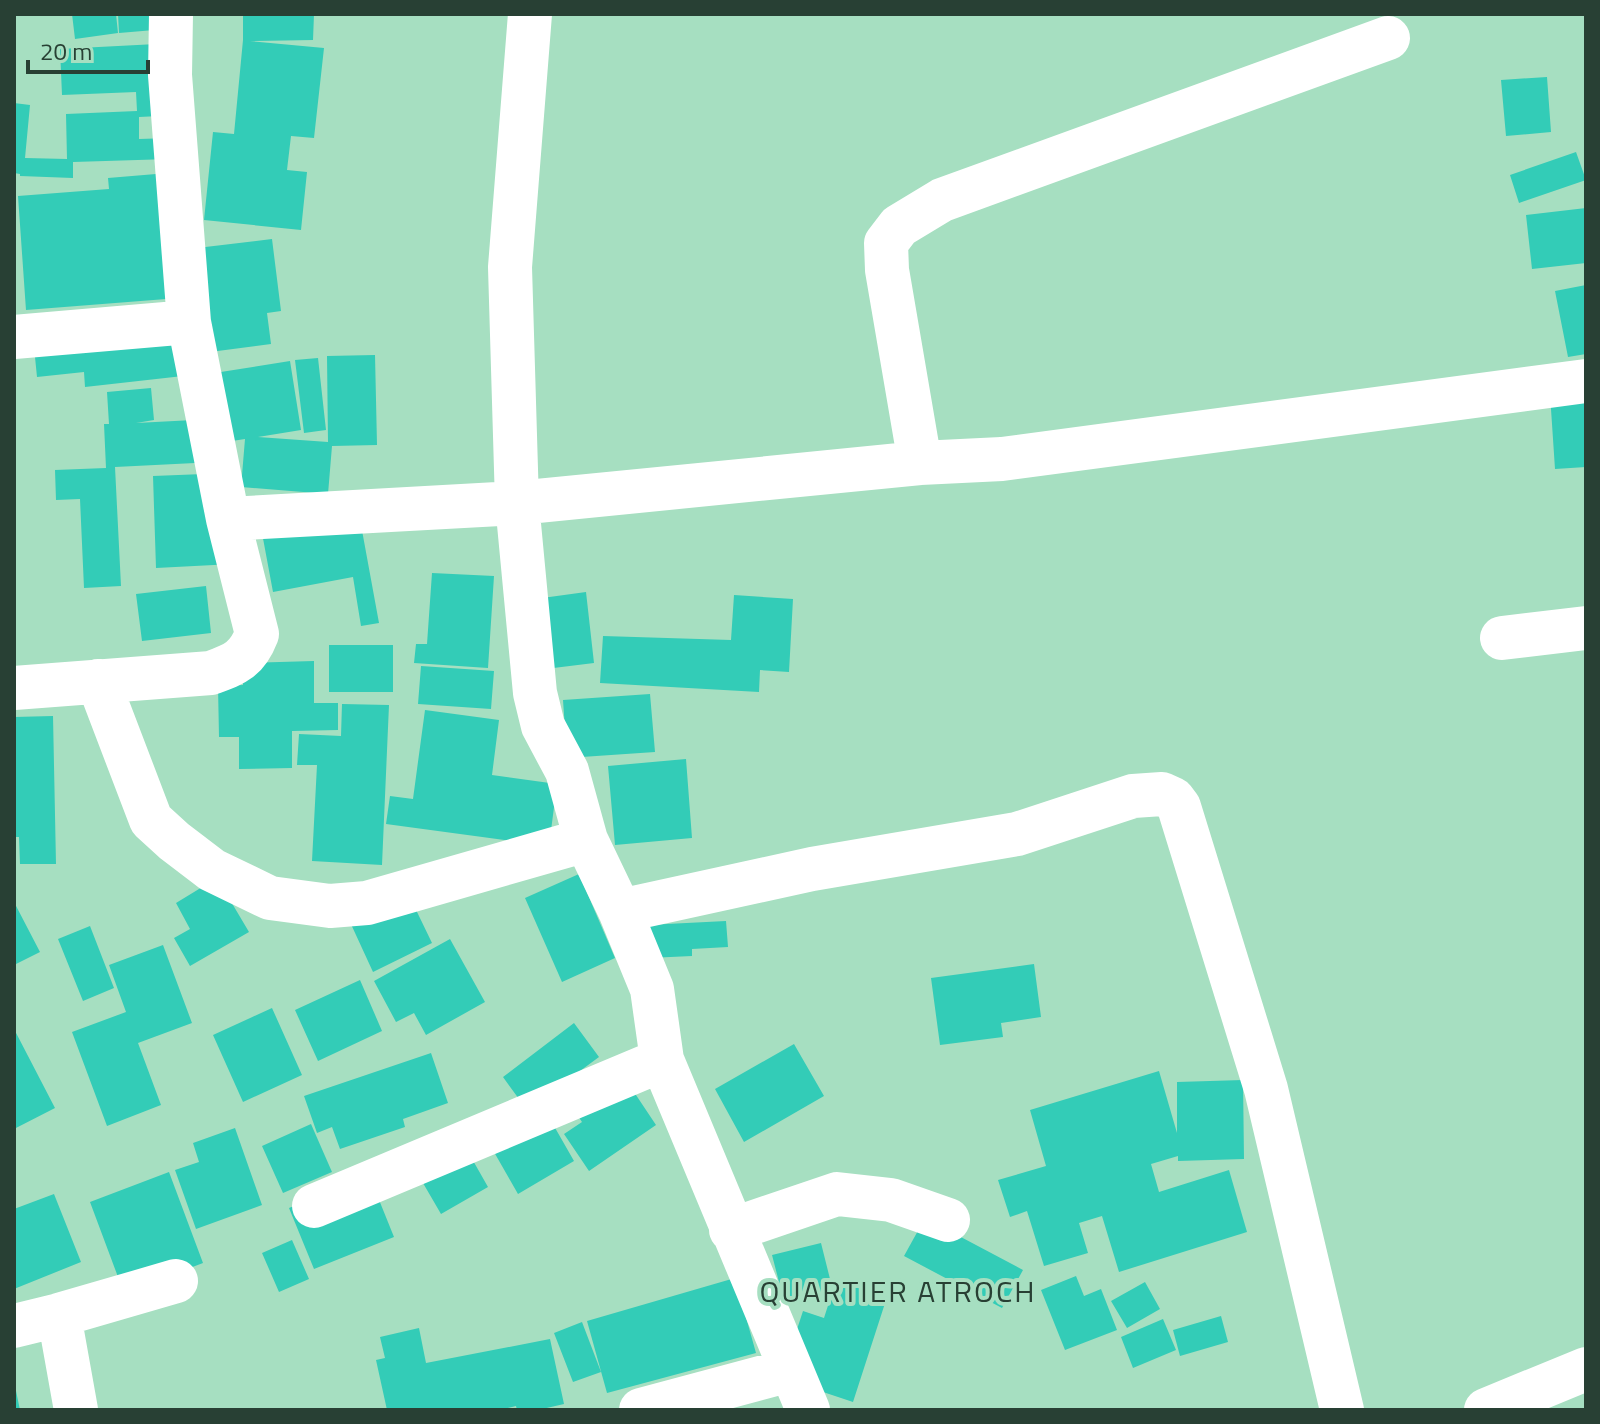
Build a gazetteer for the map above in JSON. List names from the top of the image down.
{
  "districts": ["QUARTIER ATROCH"],
  "scale_bar": "20 m"
}
